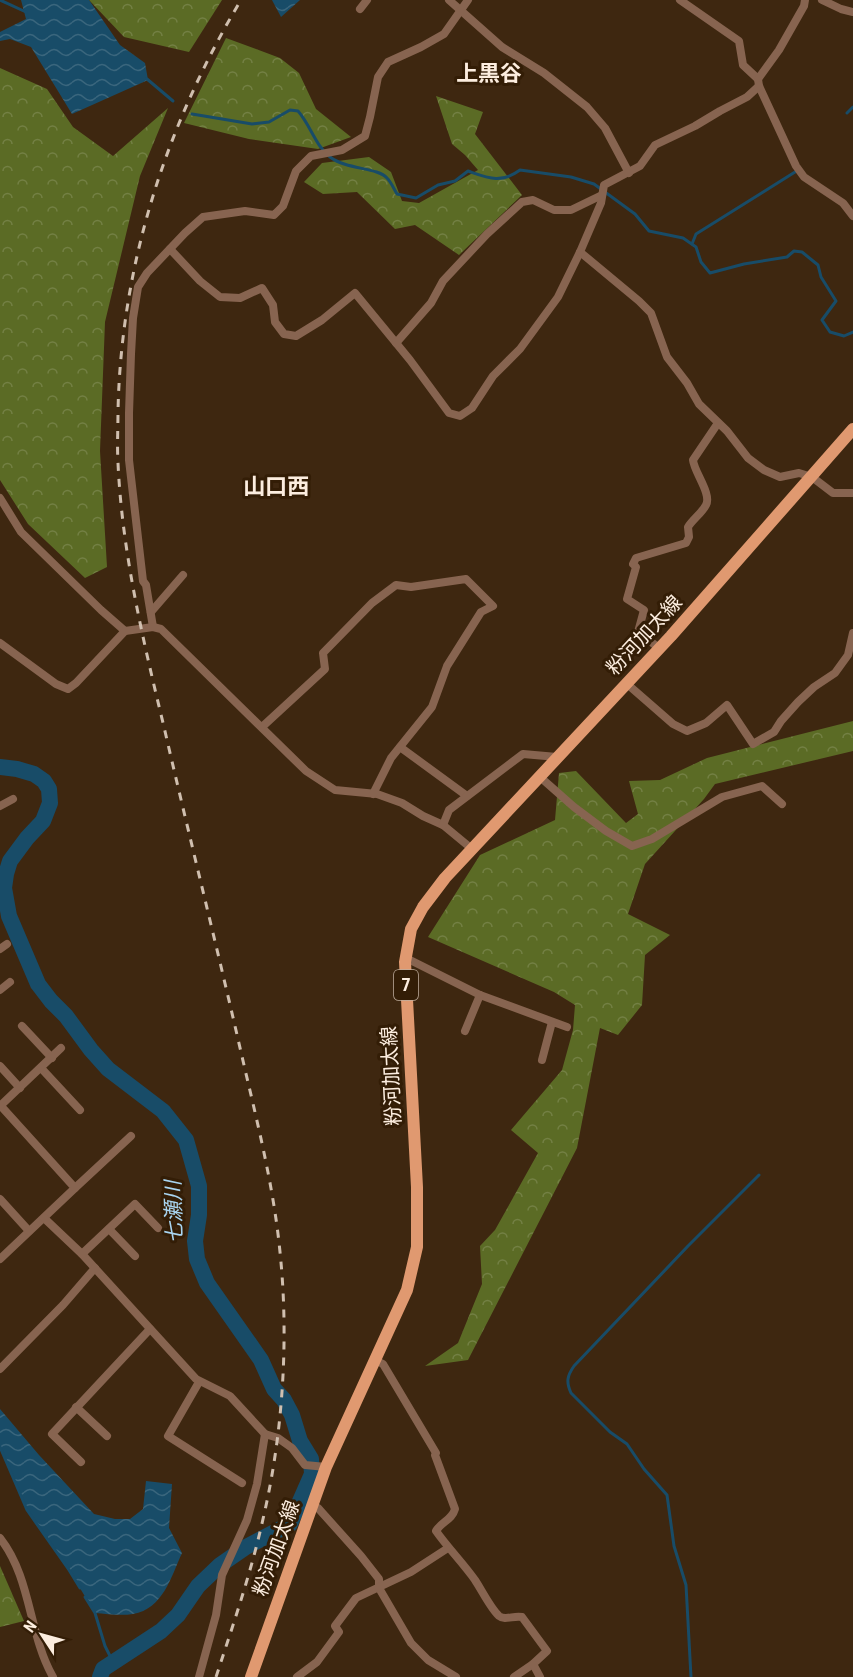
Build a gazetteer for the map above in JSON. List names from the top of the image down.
{
  "streets": {
    "main road": ["粉河加太線", "7"]
  },
  "districts": ["上黒谷", "山口西"],
  "water": ["七瀬川"],
  "north": "top left"
}
